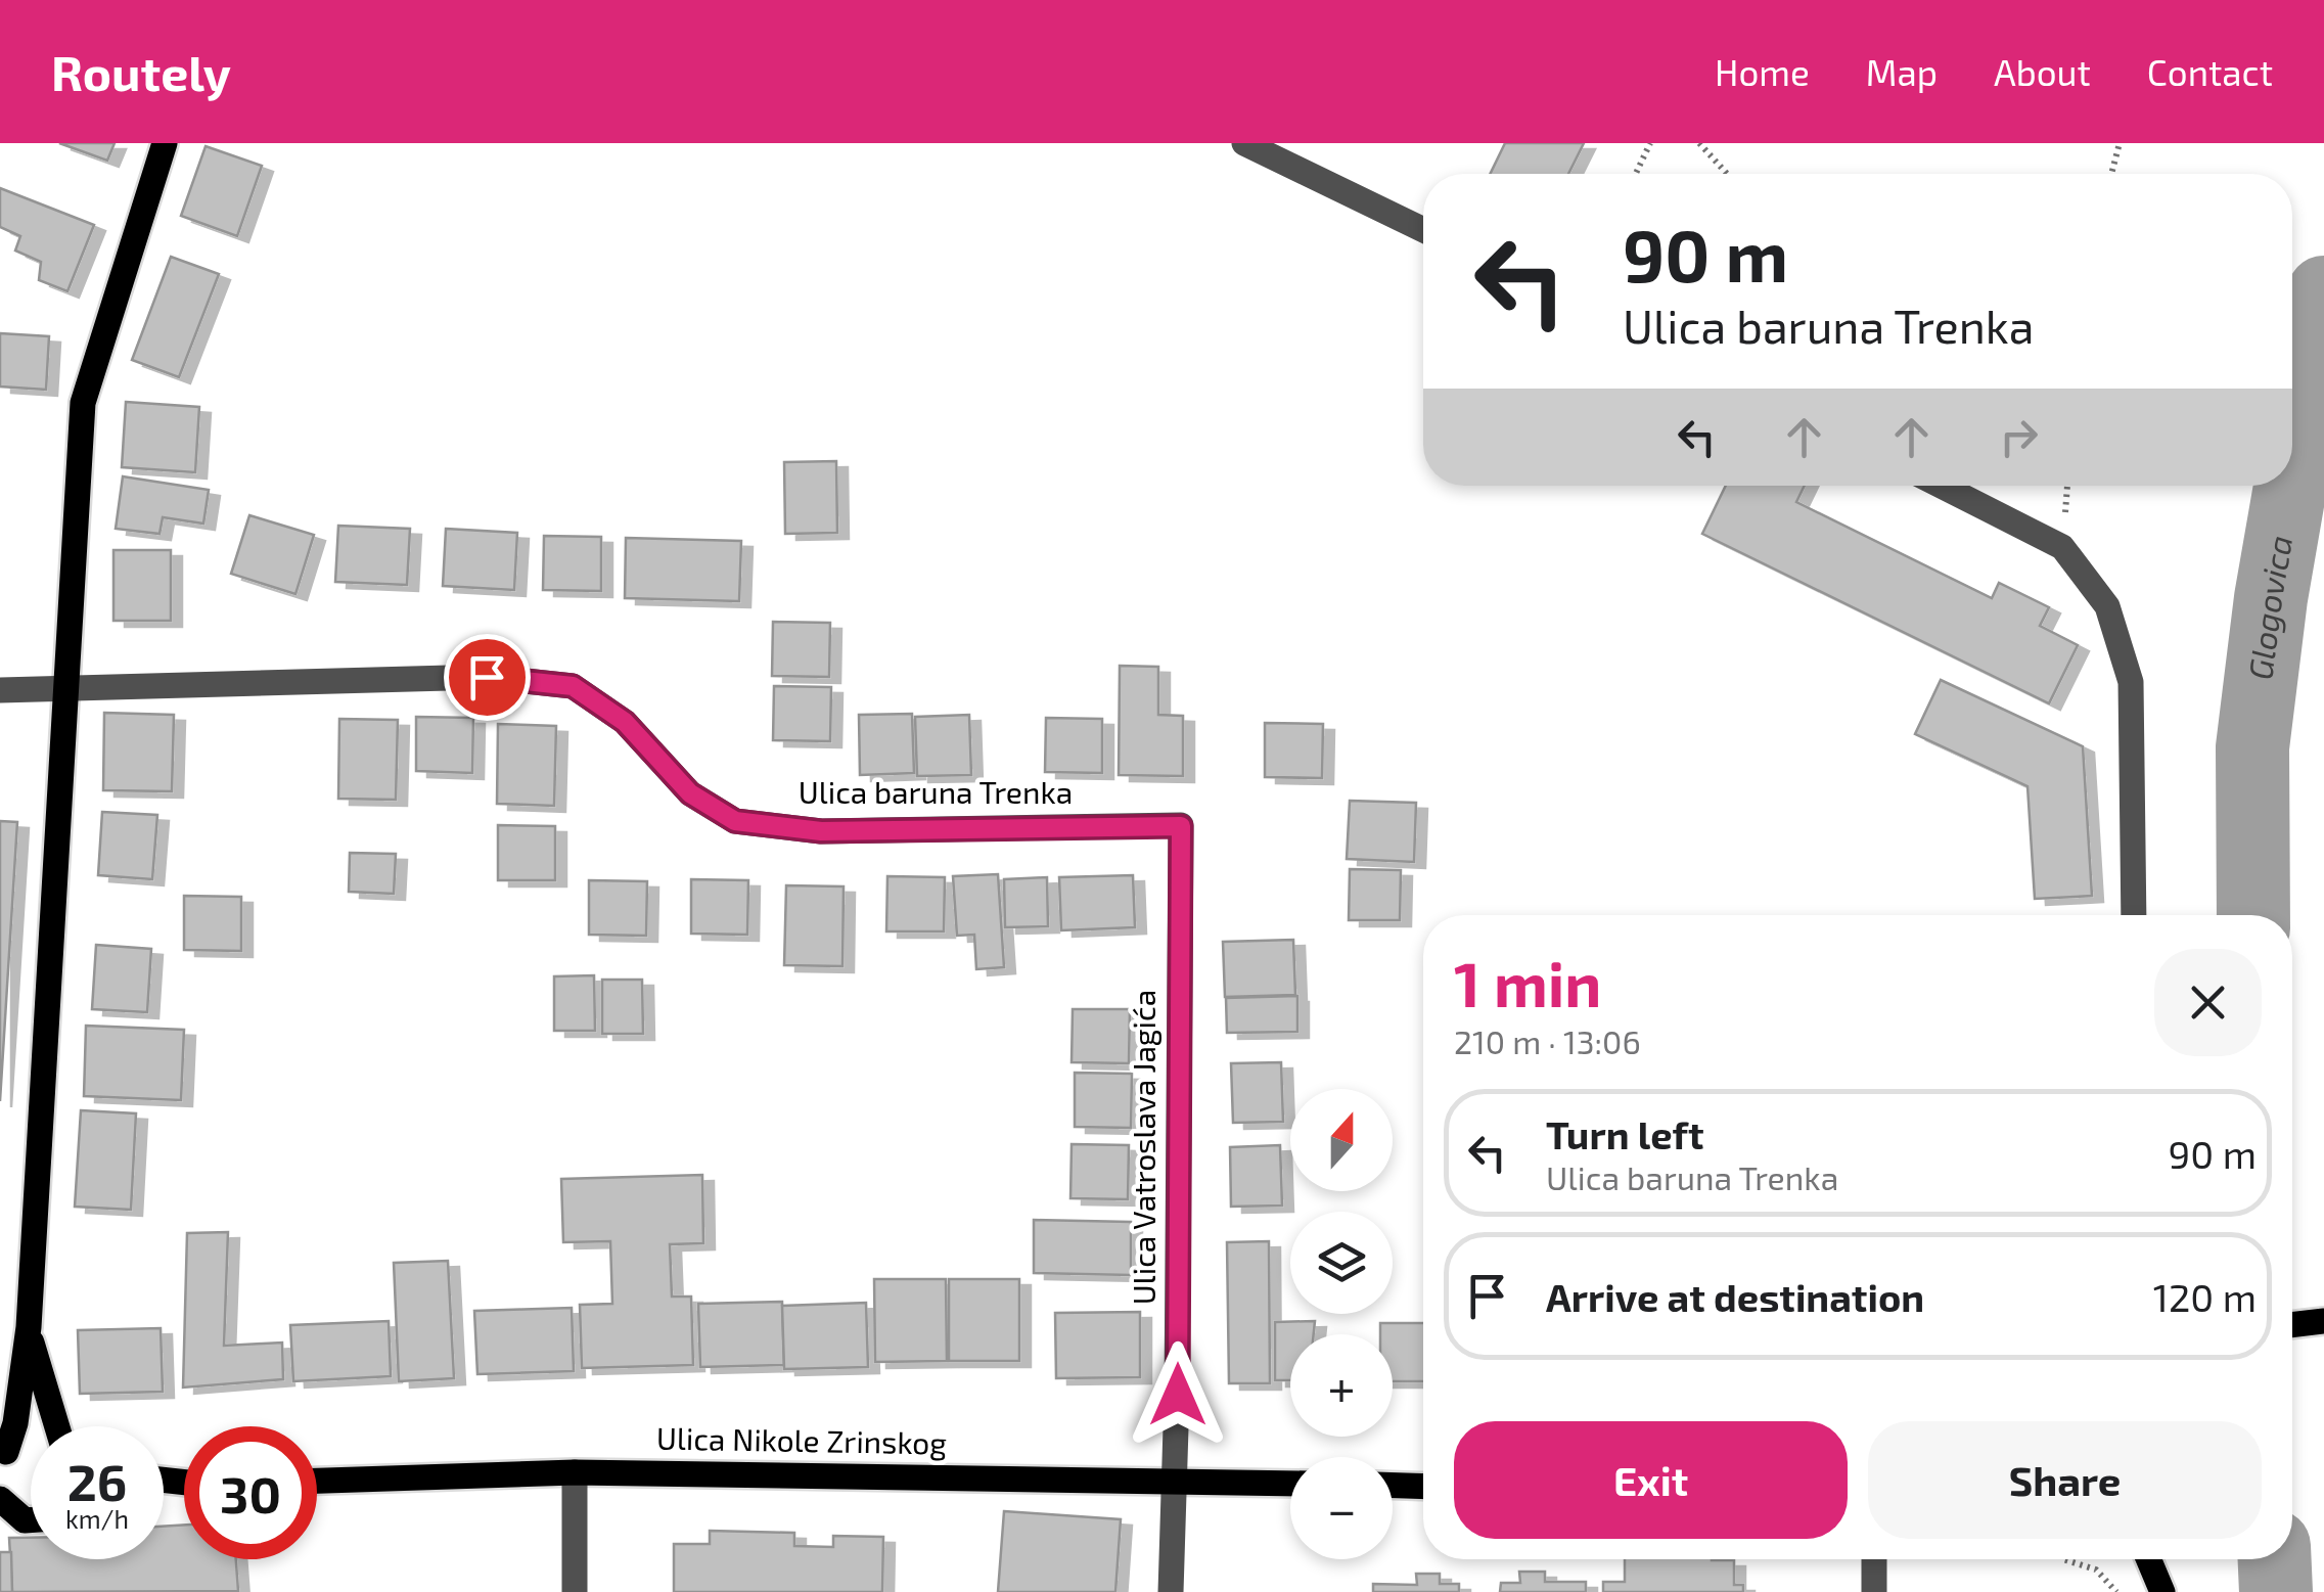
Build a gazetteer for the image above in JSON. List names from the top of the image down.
{
  "streets": {
    "main road": ["Ulica Nikole Zrinskog"],
    "street": ["Ulica baruna Trenka", "Ulica Vatroslava Jagića"]
  },
  "crossings": [
    ["Ulica baruna Trenka", "Ulica Vatroslava Jagića"],
    ["Ulica Vatroslava Jagića", "Ulica Nikole Zrinskog"]
  ],
  "water": ["Glogovica"],
  "north": "top",
  "page": {
    "header": "Routely",
    "nav": [
      "Home",
      "Map",
      "About",
      "Contact"
    ],
    "turn": ["90 m", "Ulica baruna Trenka"],
    "heading": ["1 min", "210 m · 13:06"],
    "map_buttons": ["+", "−"],
    "list": [
      {
        "name": "Turn left",
        "note": "Ulica baruna Trenka",
        "value": "90 m"
      },
      {
        "name": "Arrive at destination",
        "value": "120 m"
      }
    ],
    "buttons": ["Exit", "Share"],
    "speed": "26 km/h",
    "limit": "30"
  }
}
